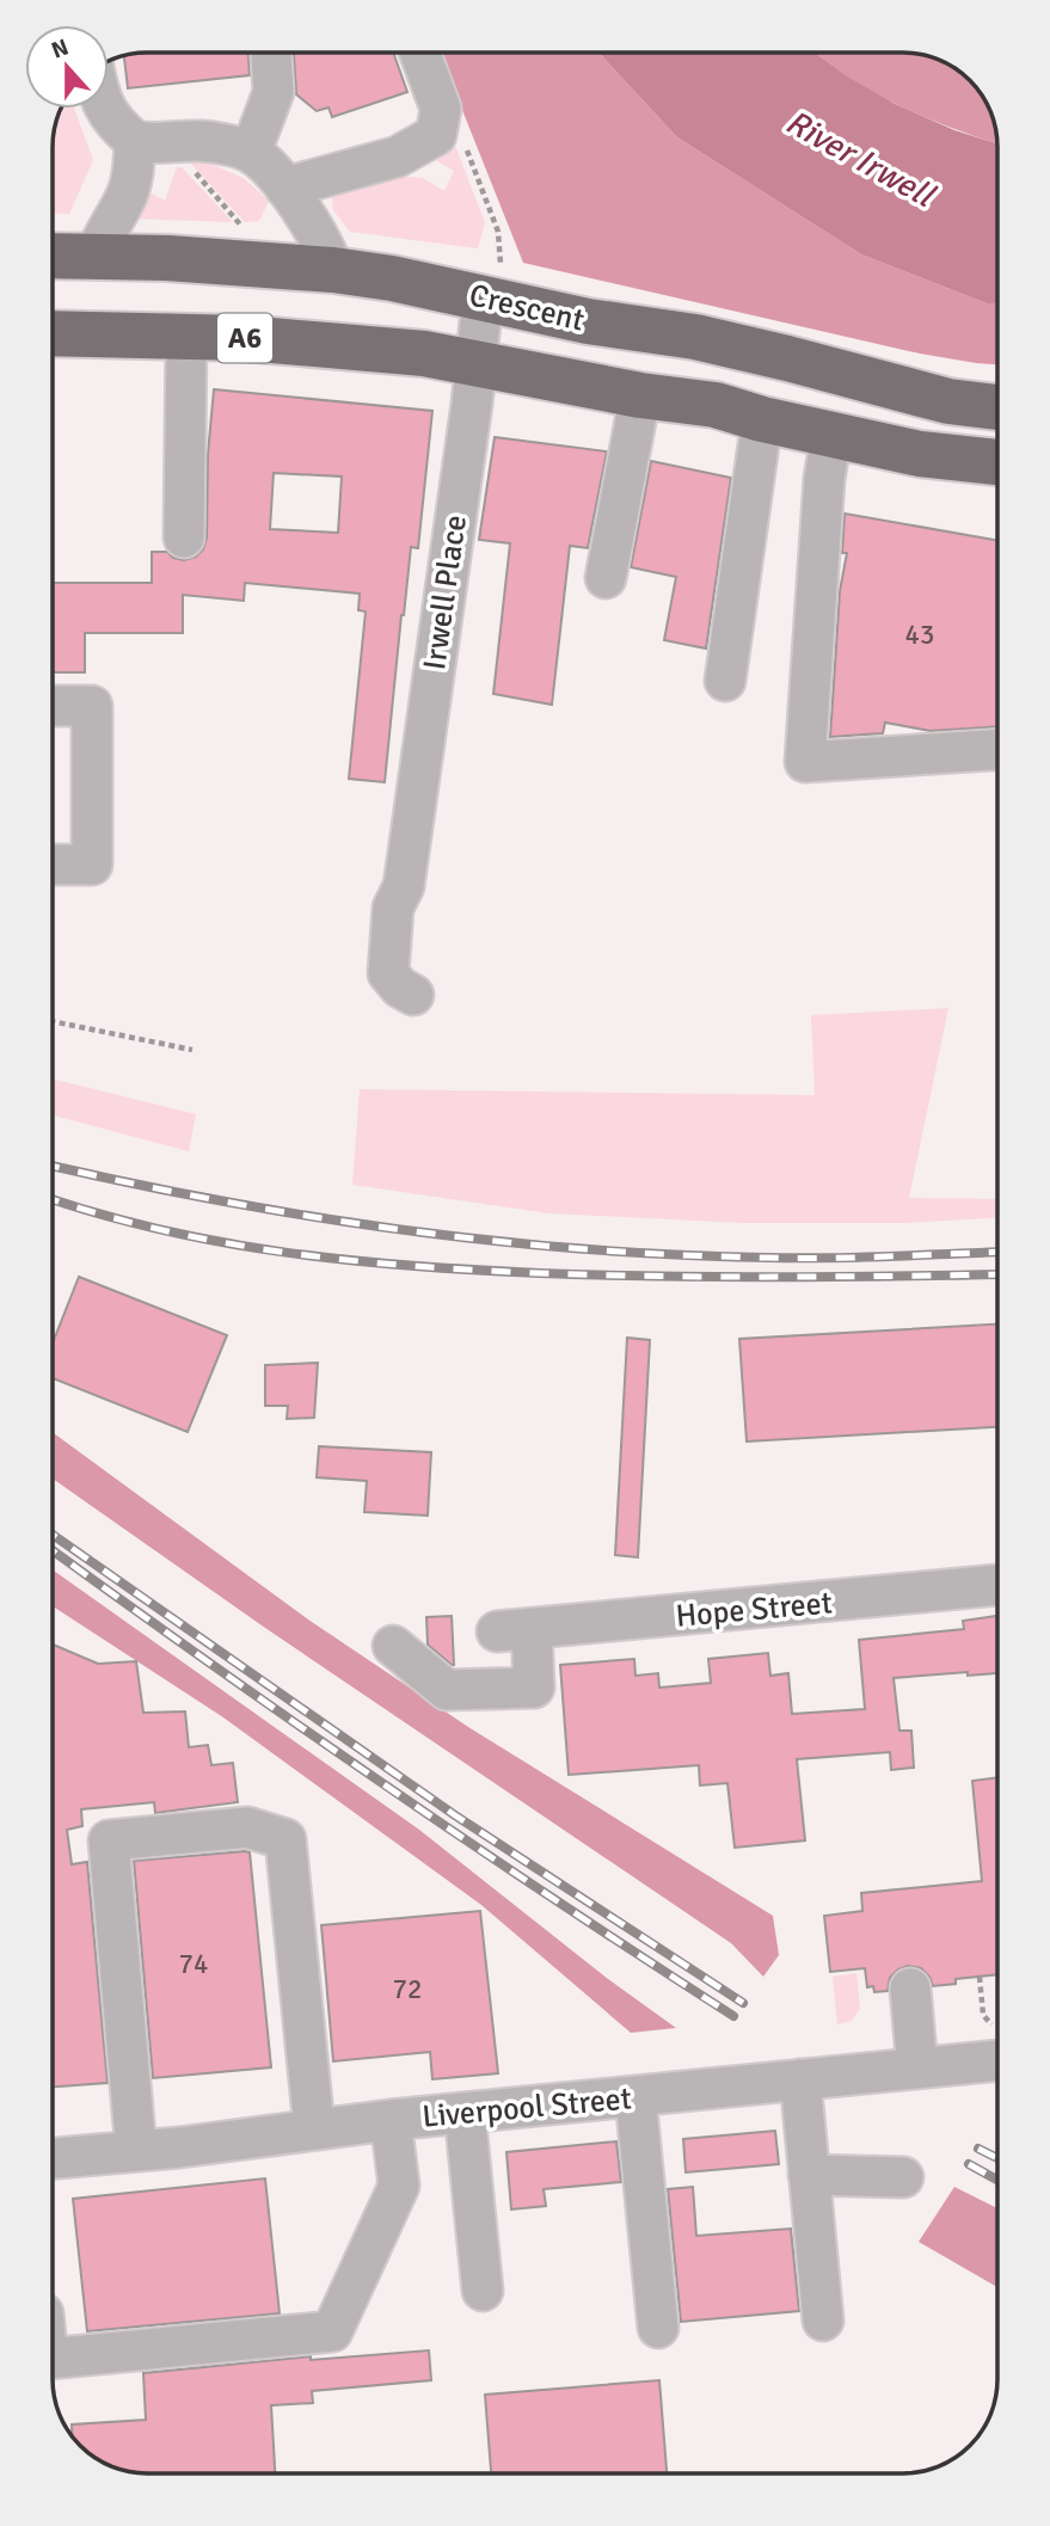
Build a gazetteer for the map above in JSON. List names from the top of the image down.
{
  "streets": {
    "highway": ["Crescent", "A6"],
    "street": ["Irwell Place", "Hope Street", "Liverpool Street"]
  },
  "crossings": [
    ["Crescent", "Irwell Place"]
  ],
  "water": ["River Irwell"],
  "house_numbers": ["43", "74", "72"],
  "north": "top"
}
